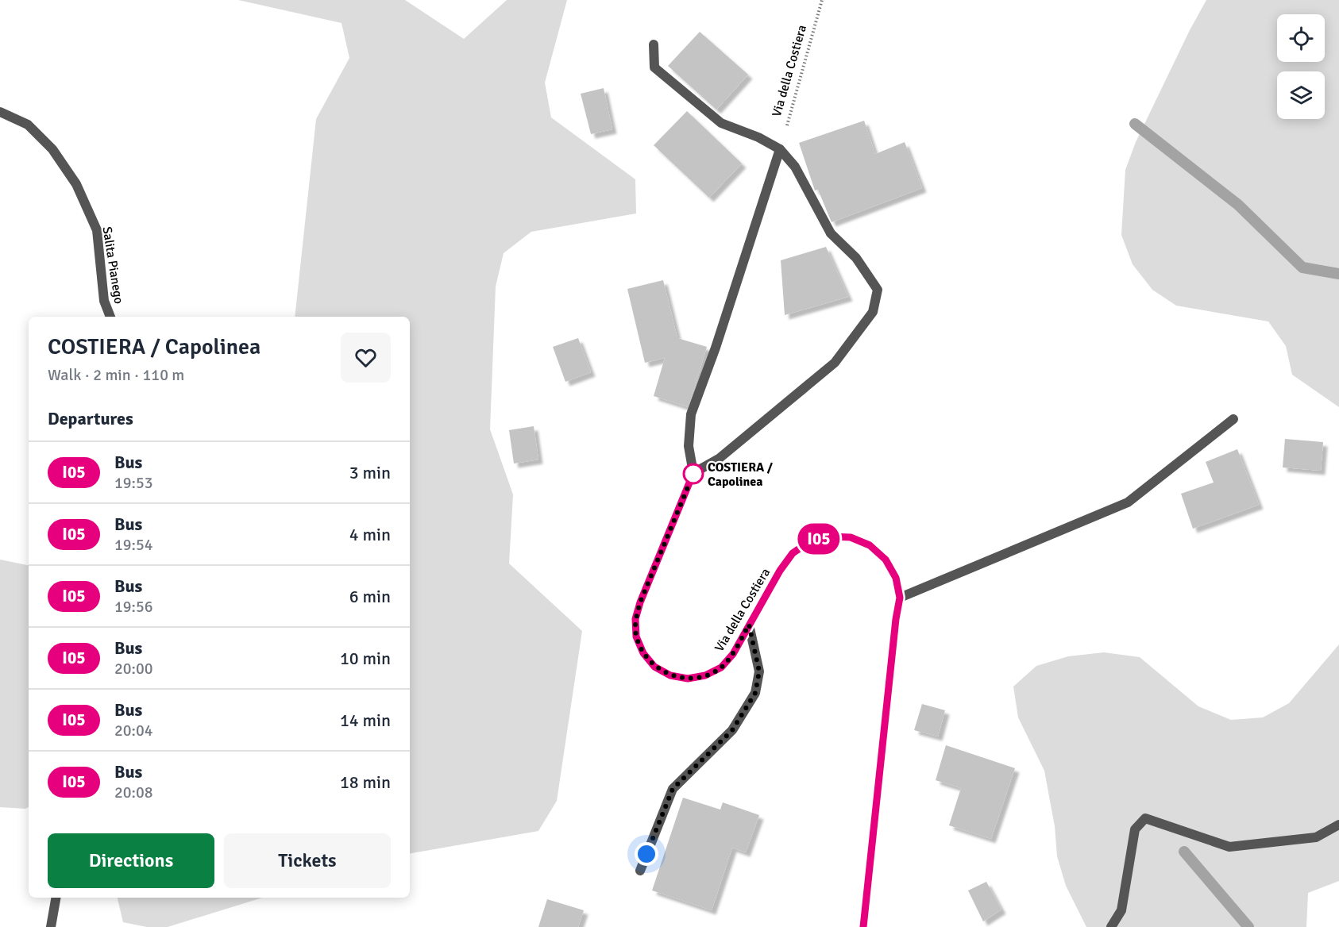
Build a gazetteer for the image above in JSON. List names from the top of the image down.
{
  "streets": {
    "street": ["Via della Costiera", "Salita Pianego"]
  },
  "places": ["COSTIERA / Capolinea"],
  "lines": ["bus line I05"],
  "page": {
    "on_map": "I05",
    "heading": [
      ["COSTIERA / Capolinea", "Walk · 2 min · 110 m"],
      "Departures"
    ],
    "list": [
      {
        "mark": "I05",
        "name": "Bus",
        "note": "19:53",
        "value": "3 min"
      },
      {
        "mark": "I05",
        "name": "Bus",
        "note": "19:54",
        "value": "4 min"
      },
      {
        "mark": "I05",
        "name": "Bus",
        "note": "19:56",
        "value": "6 min"
      },
      {
        "mark": "I05",
        "name": "Bus",
        "note": "20:00",
        "value": "10 min"
      },
      {
        "mark": "I05",
        "name": "Bus",
        "note": "20:04",
        "value": "14 min"
      },
      {
        "mark": "I05",
        "name": "Bus",
        "note": "20:08",
        "value": "18 min"
      }
    ],
    "buttons": ["Directions", "Tickets"]
  }
}
